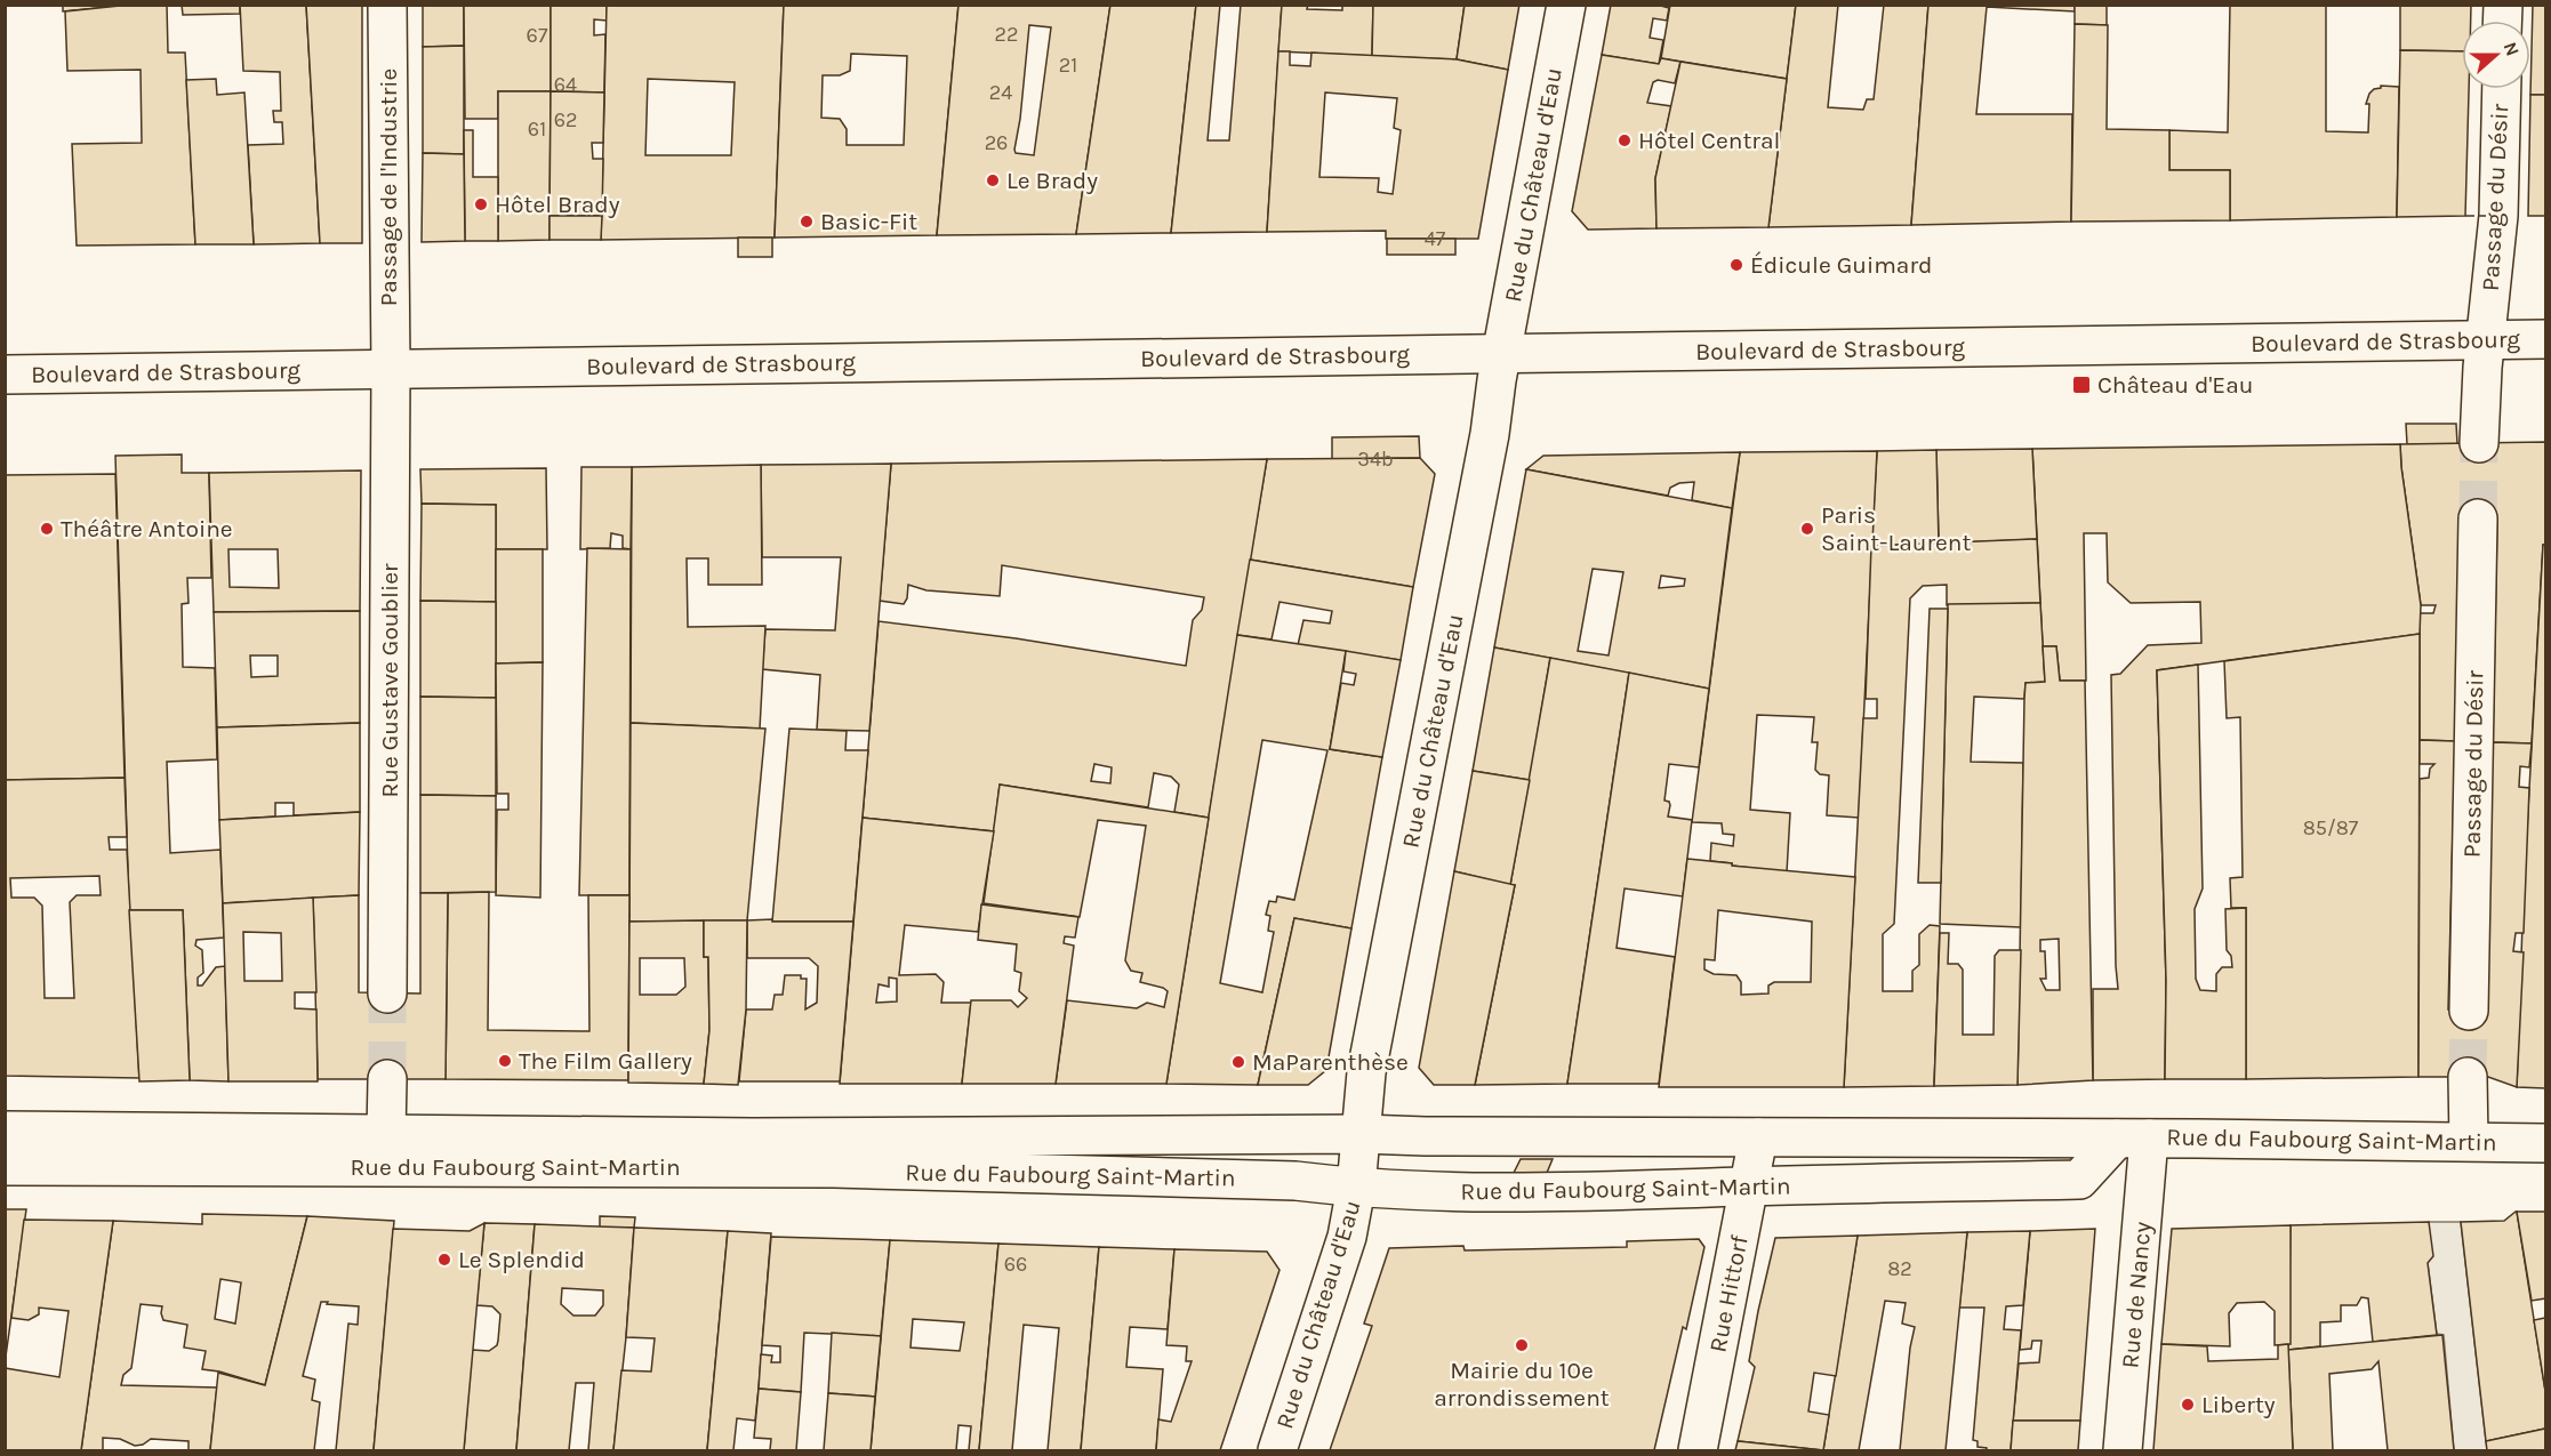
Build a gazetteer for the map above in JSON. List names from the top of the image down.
{
  "streets": {
    "main road": [
      "Rue du Château d'Eau",
      "Passage de l'Industrie",
      "Passage du Désir",
      "Boulevard de Strasbourg",
      "Rue Gustave Goublier",
      "Rue du Faubourg Saint-Martin",
      "Rue Hittorf",
      "Rue de Nancy"
    ]
  },
  "crossings": [
    ["Rue du Château d'Eau", "Boulevard de Strasbourg"],
    ["Rue du Château d'Eau", "Rue du Faubourg Saint-Martin"],
    ["Passage de l'Industrie", "Boulevard de Strasbourg"],
    ["Passage de l'Industrie", "Rue Gustave Goublier"],
    ["Passage du Désir", "Boulevard de Strasbourg"],
    ["Boulevard de Strasbourg", "Rue Gustave Goublier"],
    ["Rue du Faubourg Saint-Martin", "Rue Hittorf"],
    ["Rue du Faubourg Saint-Martin", "Rue de Nancy"]
  ],
  "places": {
    "other": [
      "Hôtel Central",
      "Le Brady",
      "Hôtel Brady",
      "Basic-Fit",
      "Édicule Guimard",
      "Théâtre Antoine",
      "Paris Saint-Laurent",
      "The Film Gallery",
      "MaParenthèse",
      "Le Splendid",
      "Mairie du 10e arrondissement",
      "Liberty"
    ],
    "transit": ["Château d'Eau"]
  },
  "house_numbers": [
    "22",
    "67",
    "21",
    "64",
    "24",
    "62",
    "61",
    "26",
    "47",
    "34b",
    "85/87",
    "66",
    "82"
  ],
  "north": "right"
}
